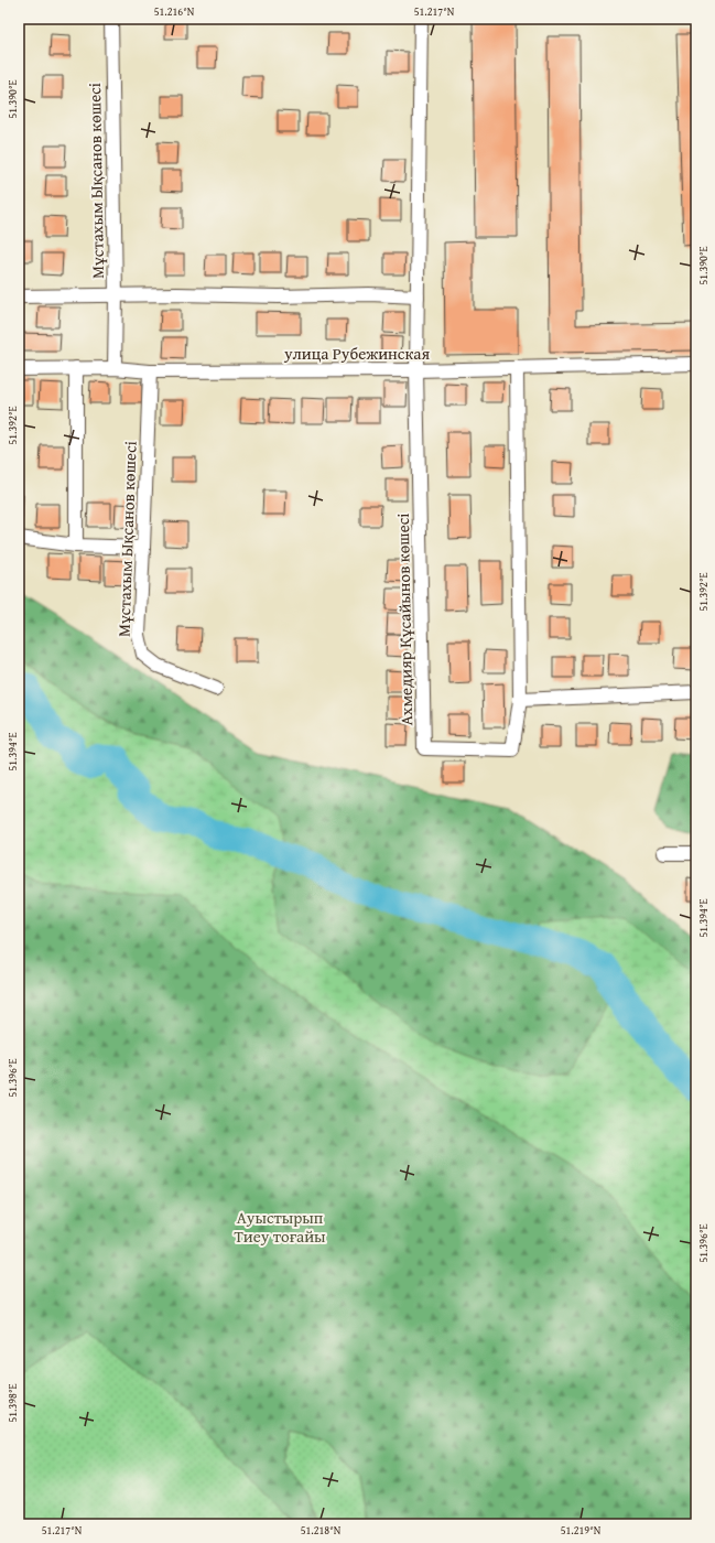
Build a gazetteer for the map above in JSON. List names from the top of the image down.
{
  "streets": {
    "street": ["Мұстахым Ықсанов көшесі", "улица Рубежинская", "Ахмедияр Құсайынов көшесі"]
  },
  "crossings": [
    ["Мұстахым Ықсанов көшесі", "улица Рубежинская"],
    ["улица Рубежинская", "Ахмедияр Құсайынов көшесі"]
  ],
  "parks": ["Ауыстырып Тиеу тоғайы"],
  "coordinates": [
    "51.216°N",
    "51.217°N",
    "51.390°E",
    "51.392°E",
    "51.394°E",
    "51.396°E",
    "51.398°E",
    "51.218°N",
    "51.219°N"
  ]
}
